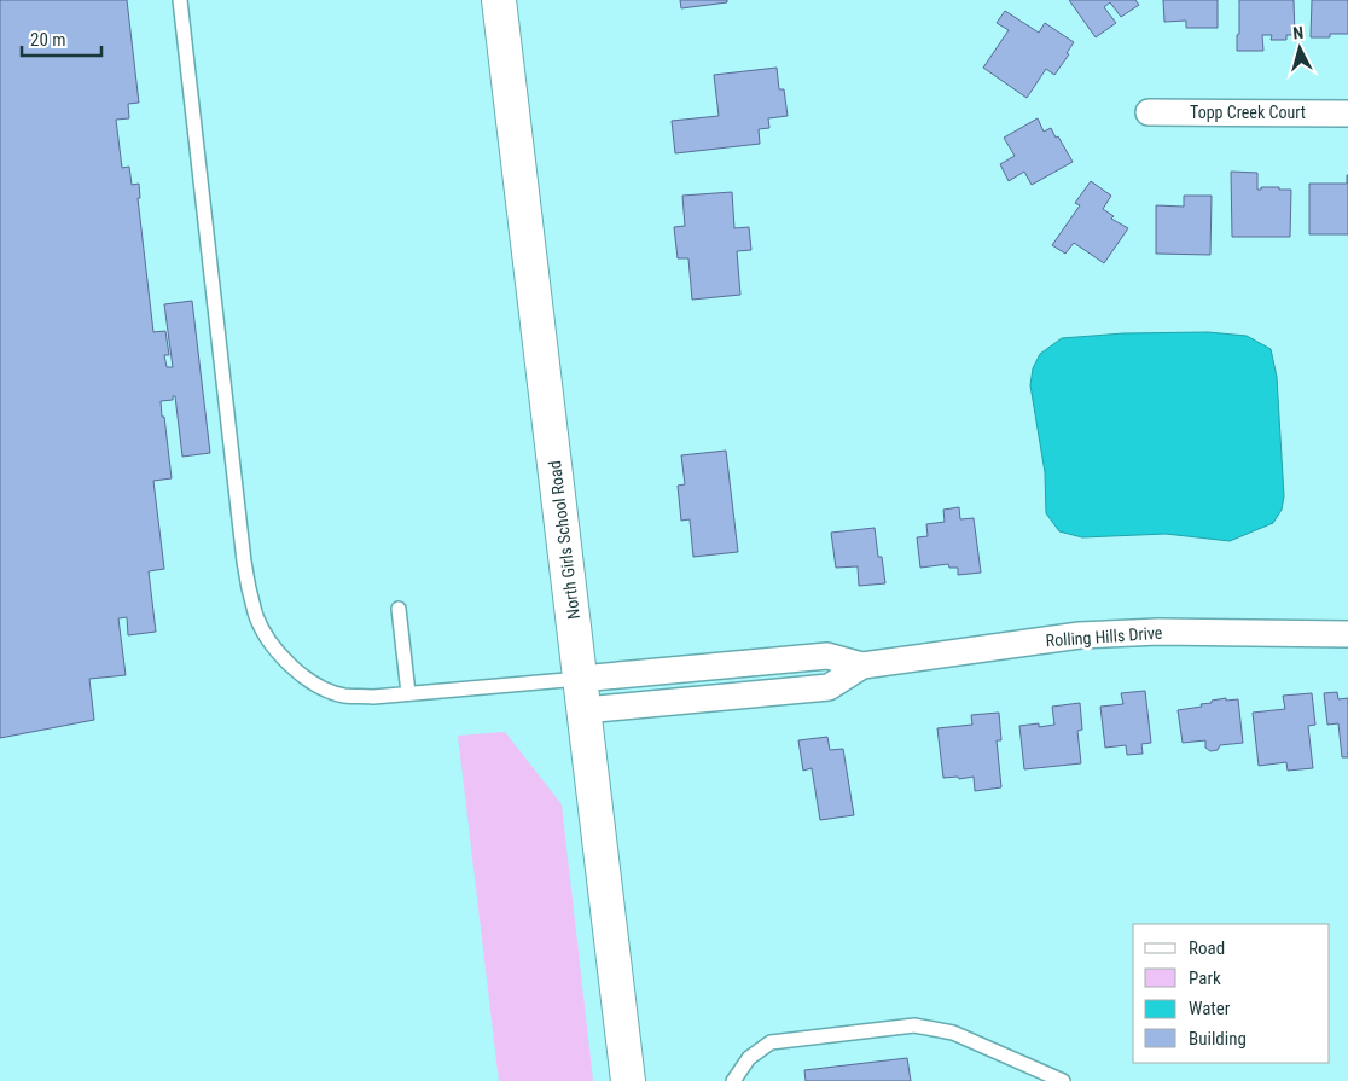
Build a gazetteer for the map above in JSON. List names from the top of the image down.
{
  "streets": {
    "main road": ["North Girls School Road"],
    "street": ["Topp Creek Court", "Rolling Hills Drive"]
  },
  "crossings": [
    ["North Girls School Road", "Rolling Hills Drive"]
  ],
  "legend": [
    "Road",
    "Park",
    "Water",
    "Building"
  ],
  "scale_bar": "20 m",
  "north": "top"
}
